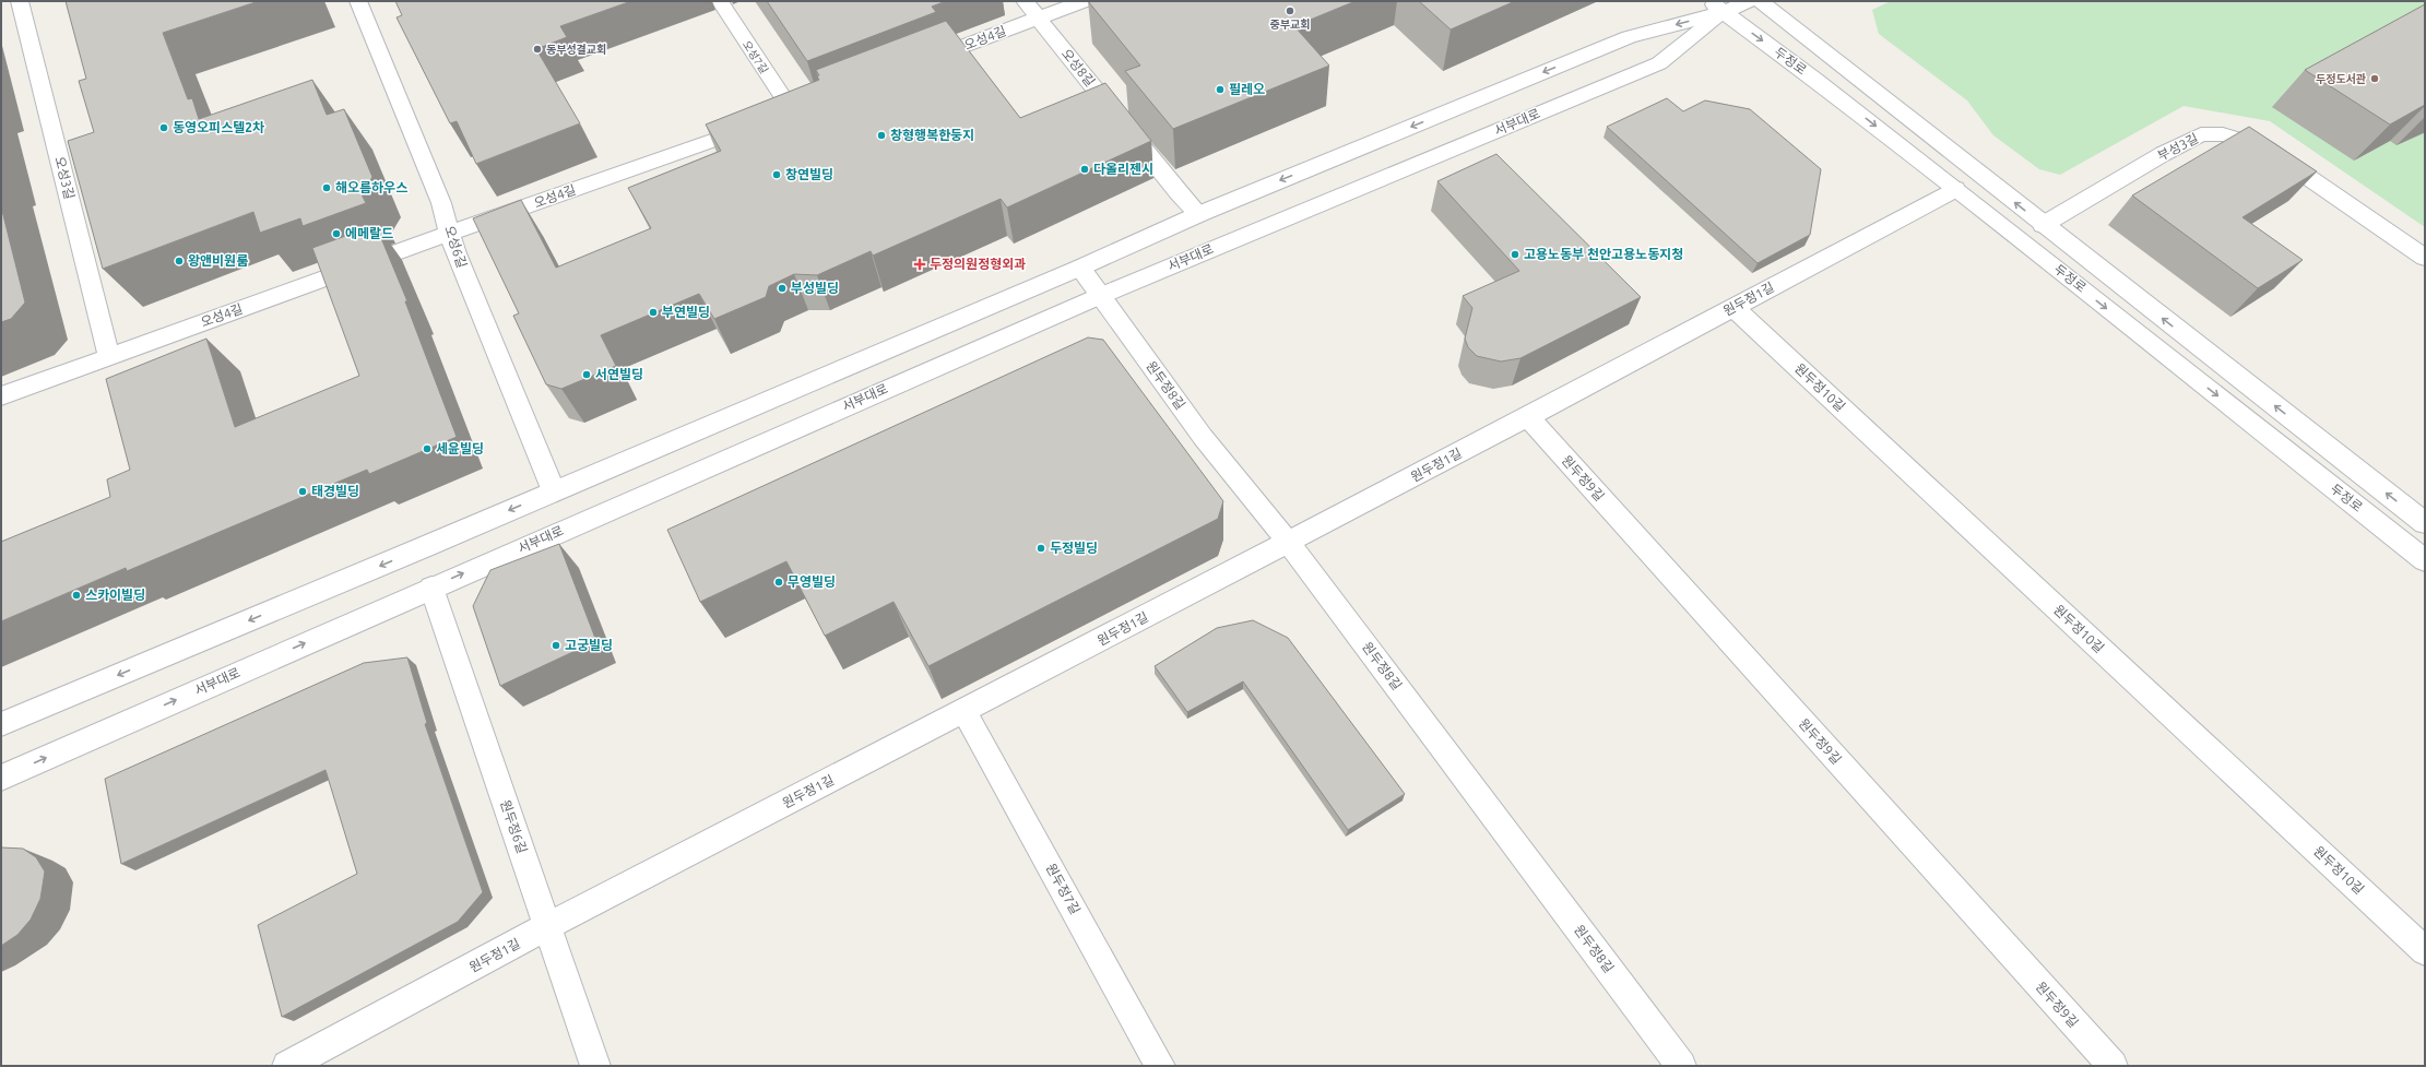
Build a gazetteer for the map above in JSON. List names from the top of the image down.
{
  "streets": {
    "street": [
      "오성4길",
      "오성7길",
      "두정로",
      "오성8길",
      "서부대로",
      "부성3길",
      "오성3길",
      "오성6길",
      "원두정1길",
      "원두정8길",
      "원두정10길",
      "원두정9길",
      "원두정6길",
      "원두정7길"
    ]
  },
  "crossings": [
    ["오성4길", "오성7길"],
    ["오성4길", "오성8길"],
    ["오성4길", "오성3길"],
    ["오성4길", "오성6길"],
    ["두정로", "서부대로"],
    ["두정로", "부성3길"],
    ["두정로", "원두정1길"],
    ["오성8길", "서부대로"],
    ["서부대로", "오성6길"],
    ["서부대로", "원두정8길"],
    ["서부대로", "원두정6길"],
    ["원두정1길", "원두정8길"],
    ["원두정1길", "원두정10길"],
    ["원두정1길", "원두정9길"],
    ["원두정1길", "원두정6길"],
    ["원두정1길", "원두정7길"]
  ],
  "places": {
    "other": [
      "중부교회",
      "동부성결교회",
      "두정도서관",
      "필레오",
      "동영오피스텔2차",
      "창형행복한둥지",
      "다올리젠시",
      "창연빌딩",
      "해오름하우스",
      "에메랄드",
      "고용노동부 천안고용노동지청",
      "왕앤비원룸",
      "부성빌딩",
      "부연빌딩",
      "서연빌딩",
      "세윤빌딩",
      "태경빌딩",
      "두정빌딩",
      "무영빌딩",
      "스카이빌딩",
      "고궁빌딩"
    ],
    "health": ["두정의원정형외과"]
  }
}
